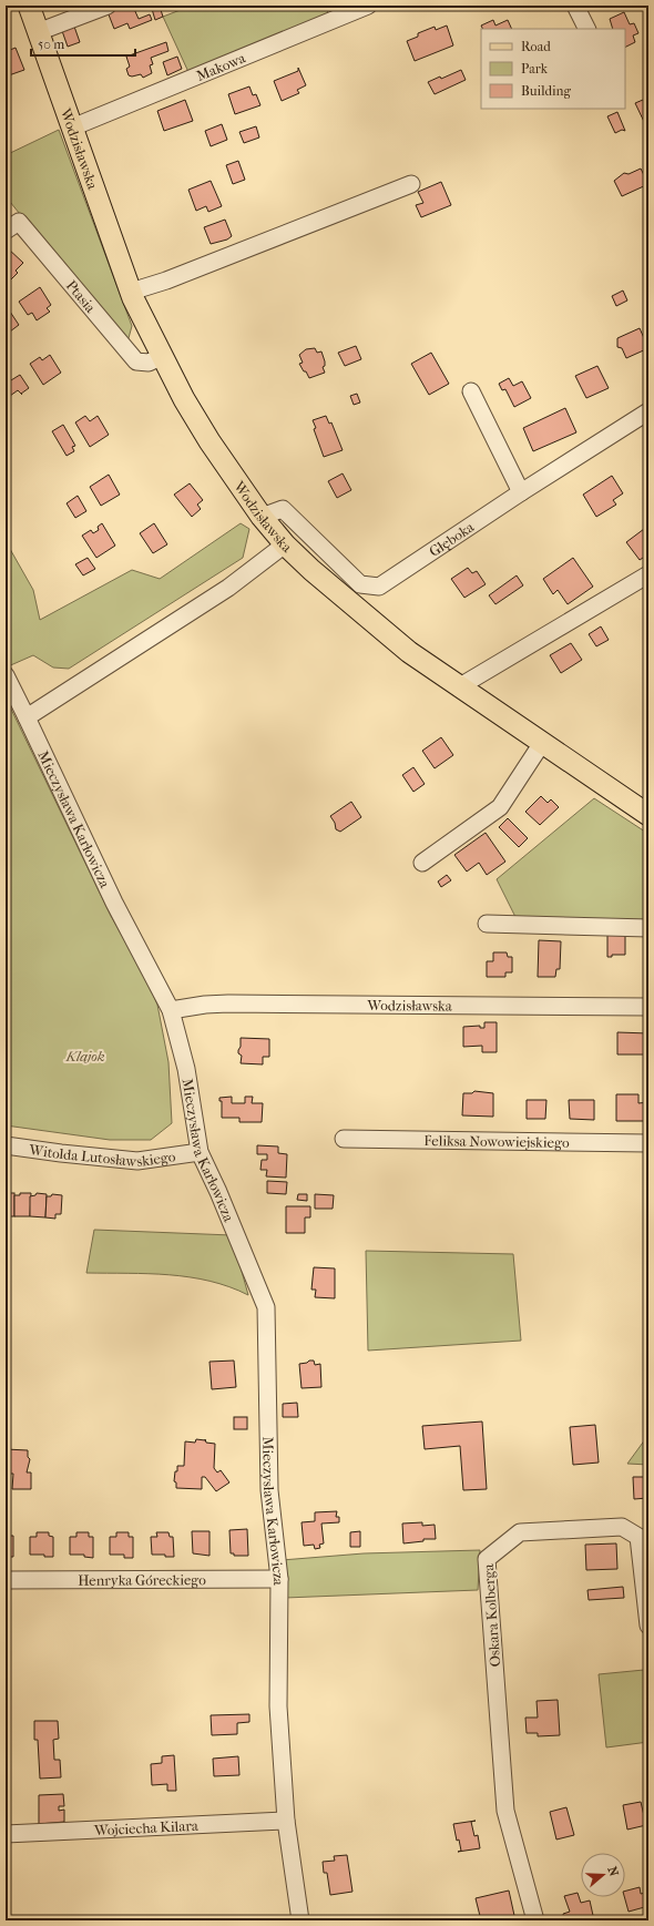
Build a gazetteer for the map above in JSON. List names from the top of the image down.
{
  "streets": {
    "main road": ["Wodzisławska"],
    "street": [
      "Makowa",
      "Ptasia",
      "Głęboka",
      "Mieczysława Karłowicza",
      "Feliksa Nowowiejskiego",
      "Witolda Lutosławskiego",
      "Henryka Góreckiego",
      "Oskara Kolberga",
      "Wojciecha Kilara"
    ]
  },
  "crossings": [
    ["Makowa", "Wodzisławska"],
    ["Wodzisławska", "Ptasia"],
    ["Wodzisławska", "Głęboka"],
    ["Wodzisławska", "Mieczysława Karłowicza"],
    ["Mieczysława Karłowicza", "Witolda Lutosławskiego"],
    ["Mieczysława Karłowicza", "Henryka Góreckiego"],
    ["Mieczysława Karłowicza", "Wojciecha Kilara"]
  ],
  "parks": ["Klajok"],
  "legend": ["Road", "Park", "Building"],
  "scale_bar": "50 m",
  "north": "right"
}
